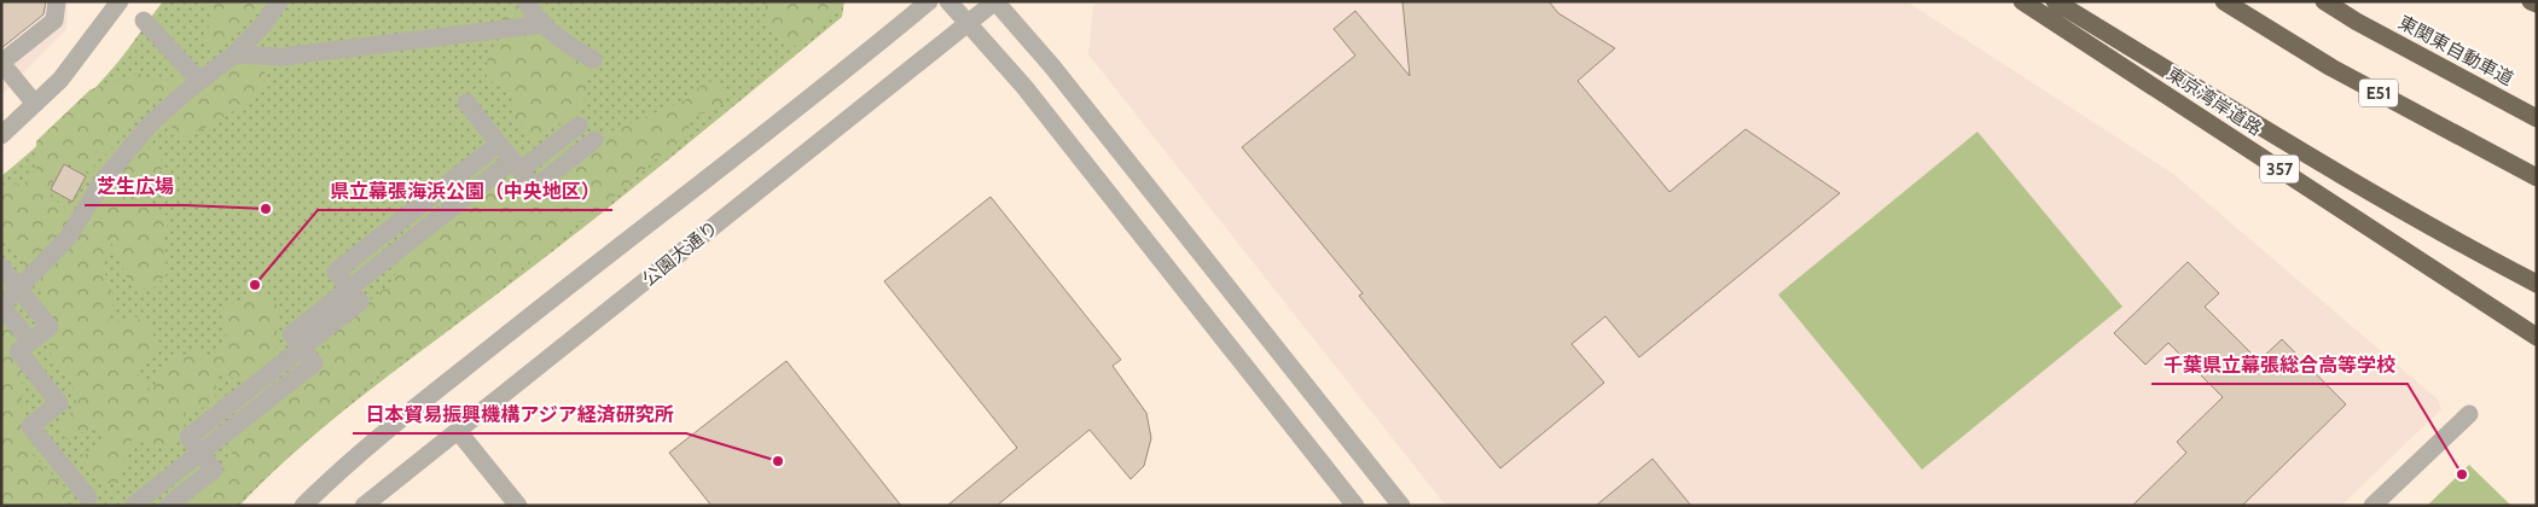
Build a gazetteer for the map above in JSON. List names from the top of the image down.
{
  "streets": {
    "highway": [
      "東関東自動車道",
      "E51",
      "東京湾岸道路",
      "357"
    ],
    "street": ["公園大通り"]
  },
  "places": [
    "芝生広場",
    "県立幕張海浜公園（中央地区）",
    "日本貿易振興機構アジア経済研究所",
    "千葉県立幕張総合高等学校"
  ]
}
